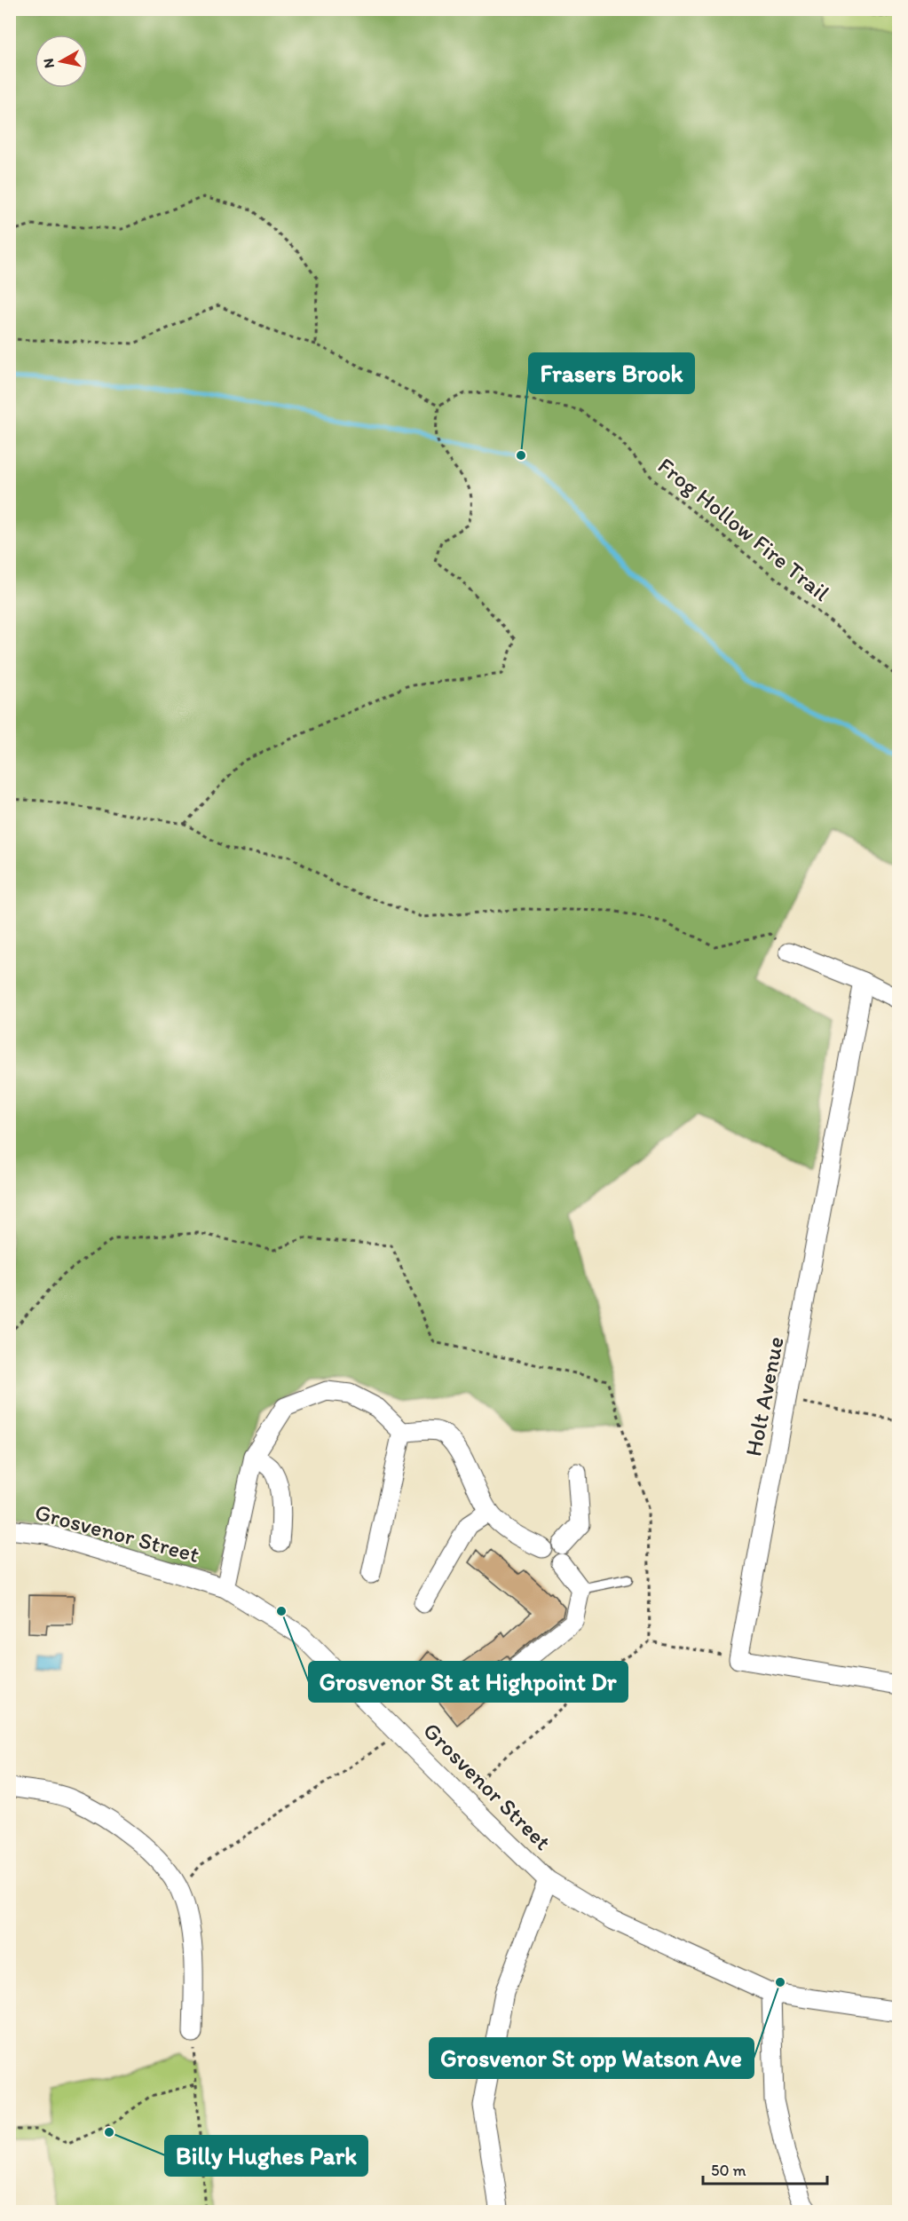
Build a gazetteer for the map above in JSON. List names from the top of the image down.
{
  "streets": {
    "street": ["Holt Avenue", "Grosvenor Street"],
    "path": ["Frog Hollow Fire Trail"]
  },
  "places": [
    "Frasers Brook",
    "Grosvenor St at Highpoint Dr",
    "Grosvenor St opp Watson Ave",
    "Billy Hughes Park"
  ],
  "scale_bar": "50 m",
  "north": "left"
}
